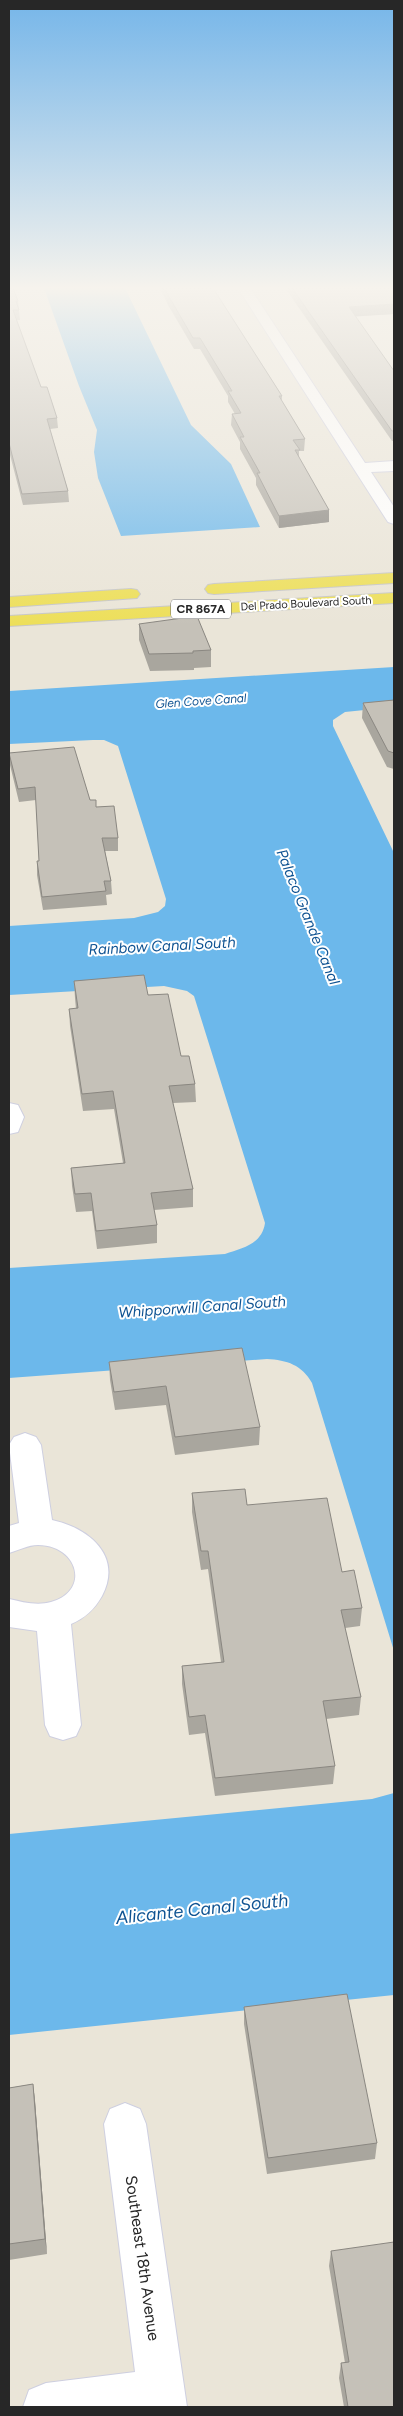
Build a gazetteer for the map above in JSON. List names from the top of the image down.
{
  "streets": {
    "main road": ["Del Prado Boulevard South", "CR 867A"],
    "street": ["Southeast 18th Avenue"]
  },
  "water": [
    "Glen Cove Canal",
    "Palaco Grande Canal",
    "Rainbow Canal South",
    "Whipporwill Canal South",
    "Alicante Canal South"
  ]
}
